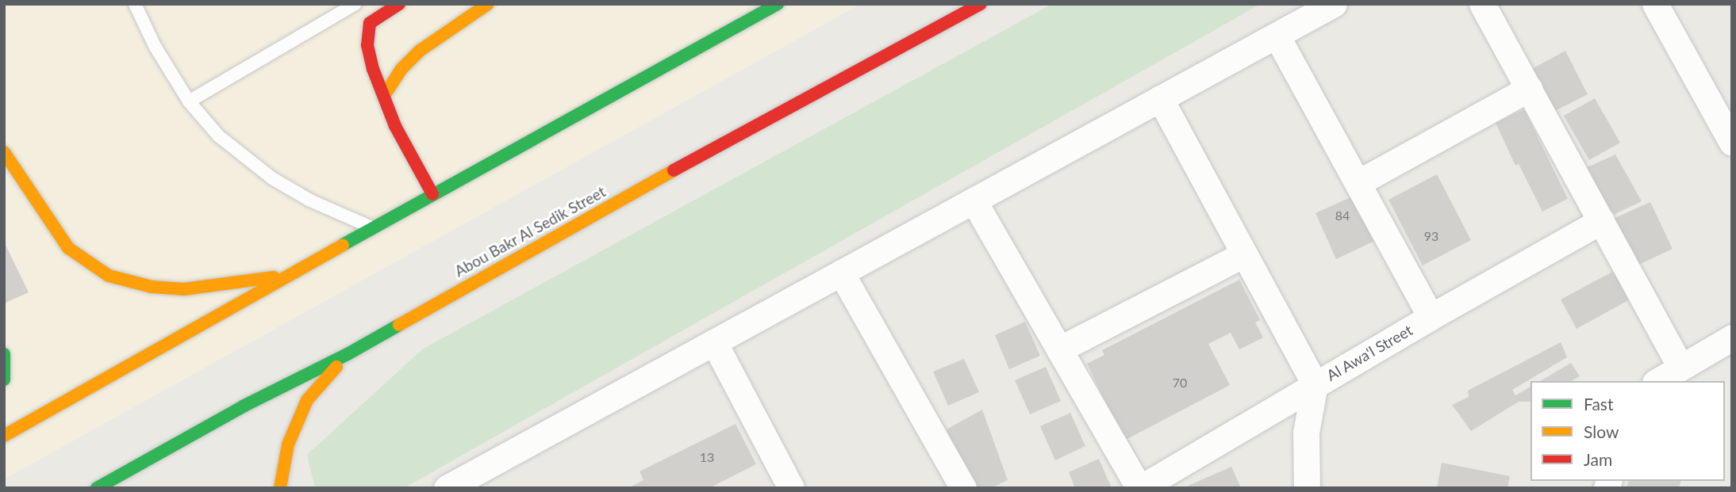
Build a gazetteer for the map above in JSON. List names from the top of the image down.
{
  "streets": {
    "main road": ["Abou Bakr Al Sedik Street"],
    "street": ["Al Awa'l Street"]
  },
  "house_numbers": [
    "84",
    "93",
    "70",
    "13"
  ],
  "legend": ["Fast", "Slow", "Jam"]
}
